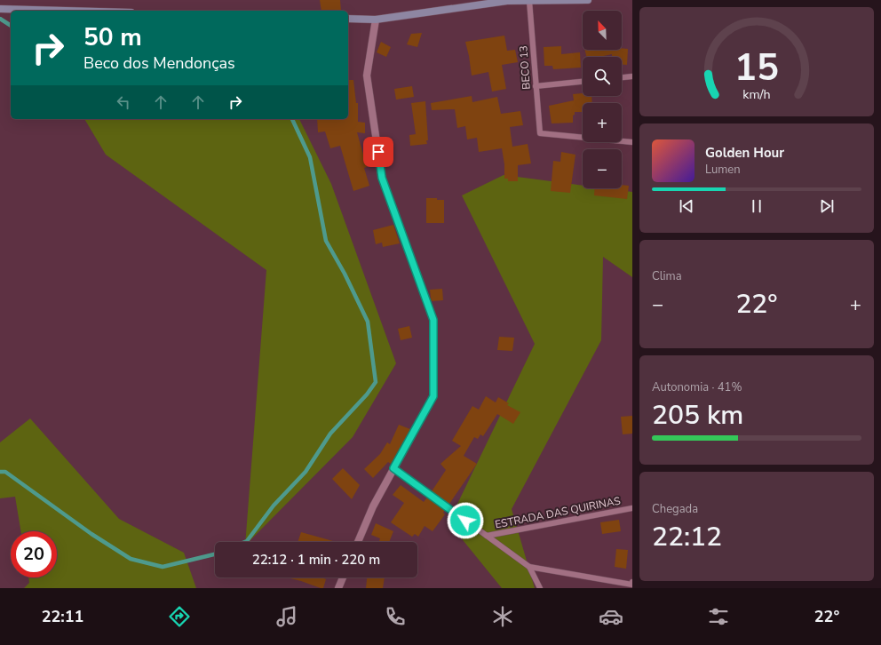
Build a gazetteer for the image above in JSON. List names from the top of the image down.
{
  "streets": {
    "lane": ["BECO 13", "ESTRADA DAS QUIRINAS"]
  },
  "north": "top left",
  "page": {
    "map_buttons": ["+", "−"],
    "turn": ["50 m", "Beco dos Mendonças"],
    "song": ["Golden Hour", "Lumen"],
    "tile": [
      "Clima",
      ["Autonomia · 41%", "205 km"],
      ["Chegada", "22:12"]
    ],
    "heat": ["−", "22°", "+"],
    "limit": "20",
    "trip": "22:12 · 1 min · 220 m",
    "tabs": ["22:11", "22°"],
    "gauge": ["15", "km/h"]
  }
}
